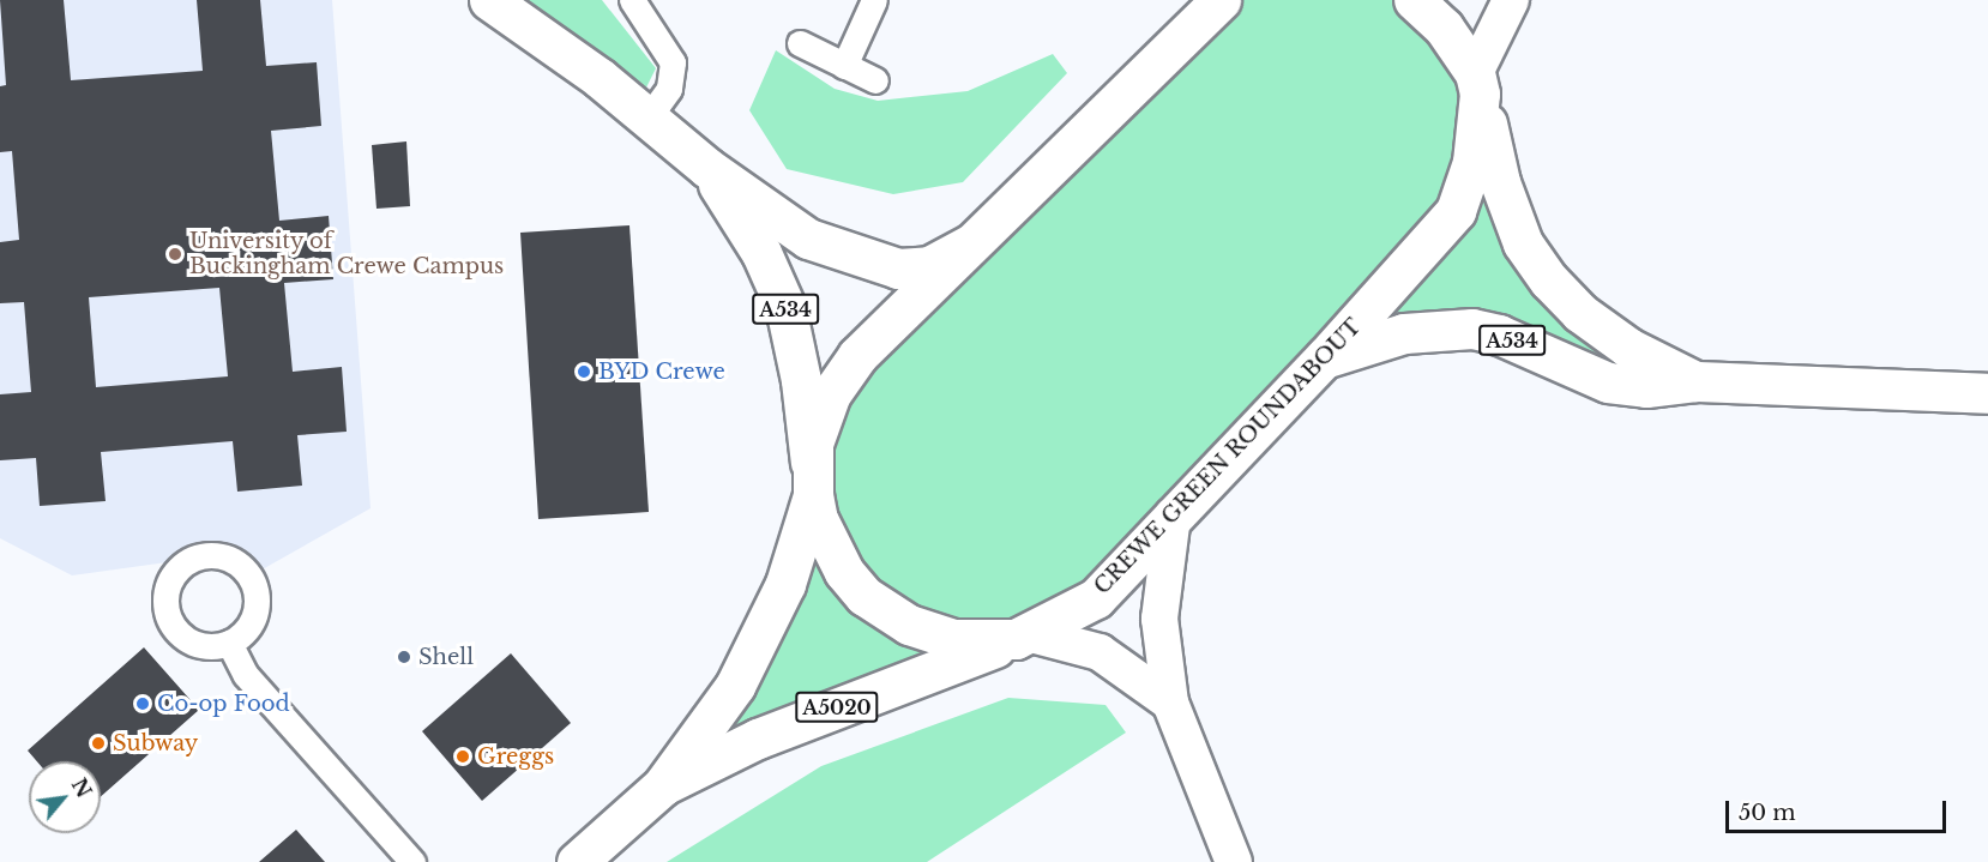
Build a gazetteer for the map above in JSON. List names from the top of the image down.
{
  "streets": {
    "main road": ["A534", "CREWE GREEN ROUNDABOUT", "A5020"]
  },
  "crossings": [
    ["A534", "CREWE GREEN ROUNDABOUT"],
    ["A534", "A5020"],
    ["CREWE GREEN ROUNDABOUT", "A5020"]
  ],
  "places": [
    "University of Buckingham Crewe Campus",
    "BYD Crewe",
    "Shell",
    "Co-op Food",
    "Subway",
    "Greggs"
  ],
  "scale_bar": "50 m",
  "north": "top right"
}
